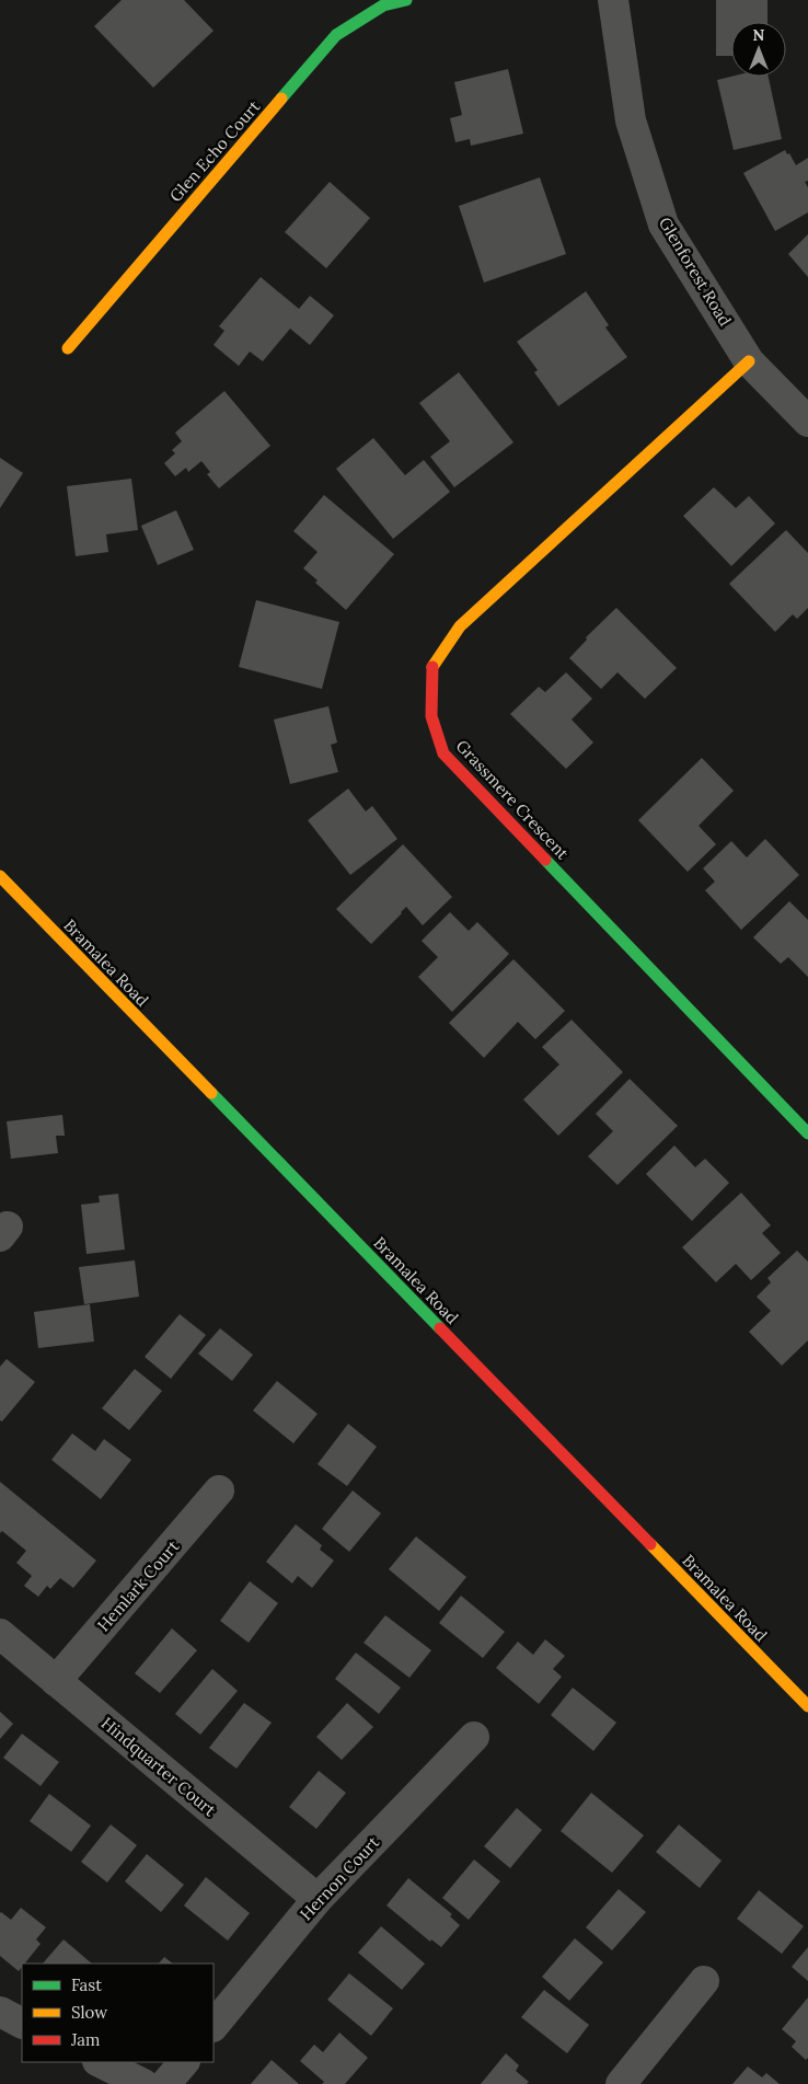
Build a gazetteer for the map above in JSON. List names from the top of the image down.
{
  "streets": {
    "street": [
      "Glen Echo Court",
      "Glenforest Road",
      "Grassmere Crescent",
      "Bramalea Road",
      "Hemlark Court",
      "Hindquarter Court",
      "Hernon Court"
    ]
  },
  "crossings": [
    ["Glenforest Road", "Grassmere Crescent"],
    ["Hemlark Court", "Hindquarter Court"],
    ["Hindquarter Court", "Hernon Court"]
  ],
  "legend": ["Fast", "Slow", "Jam"],
  "north": "top"
}
